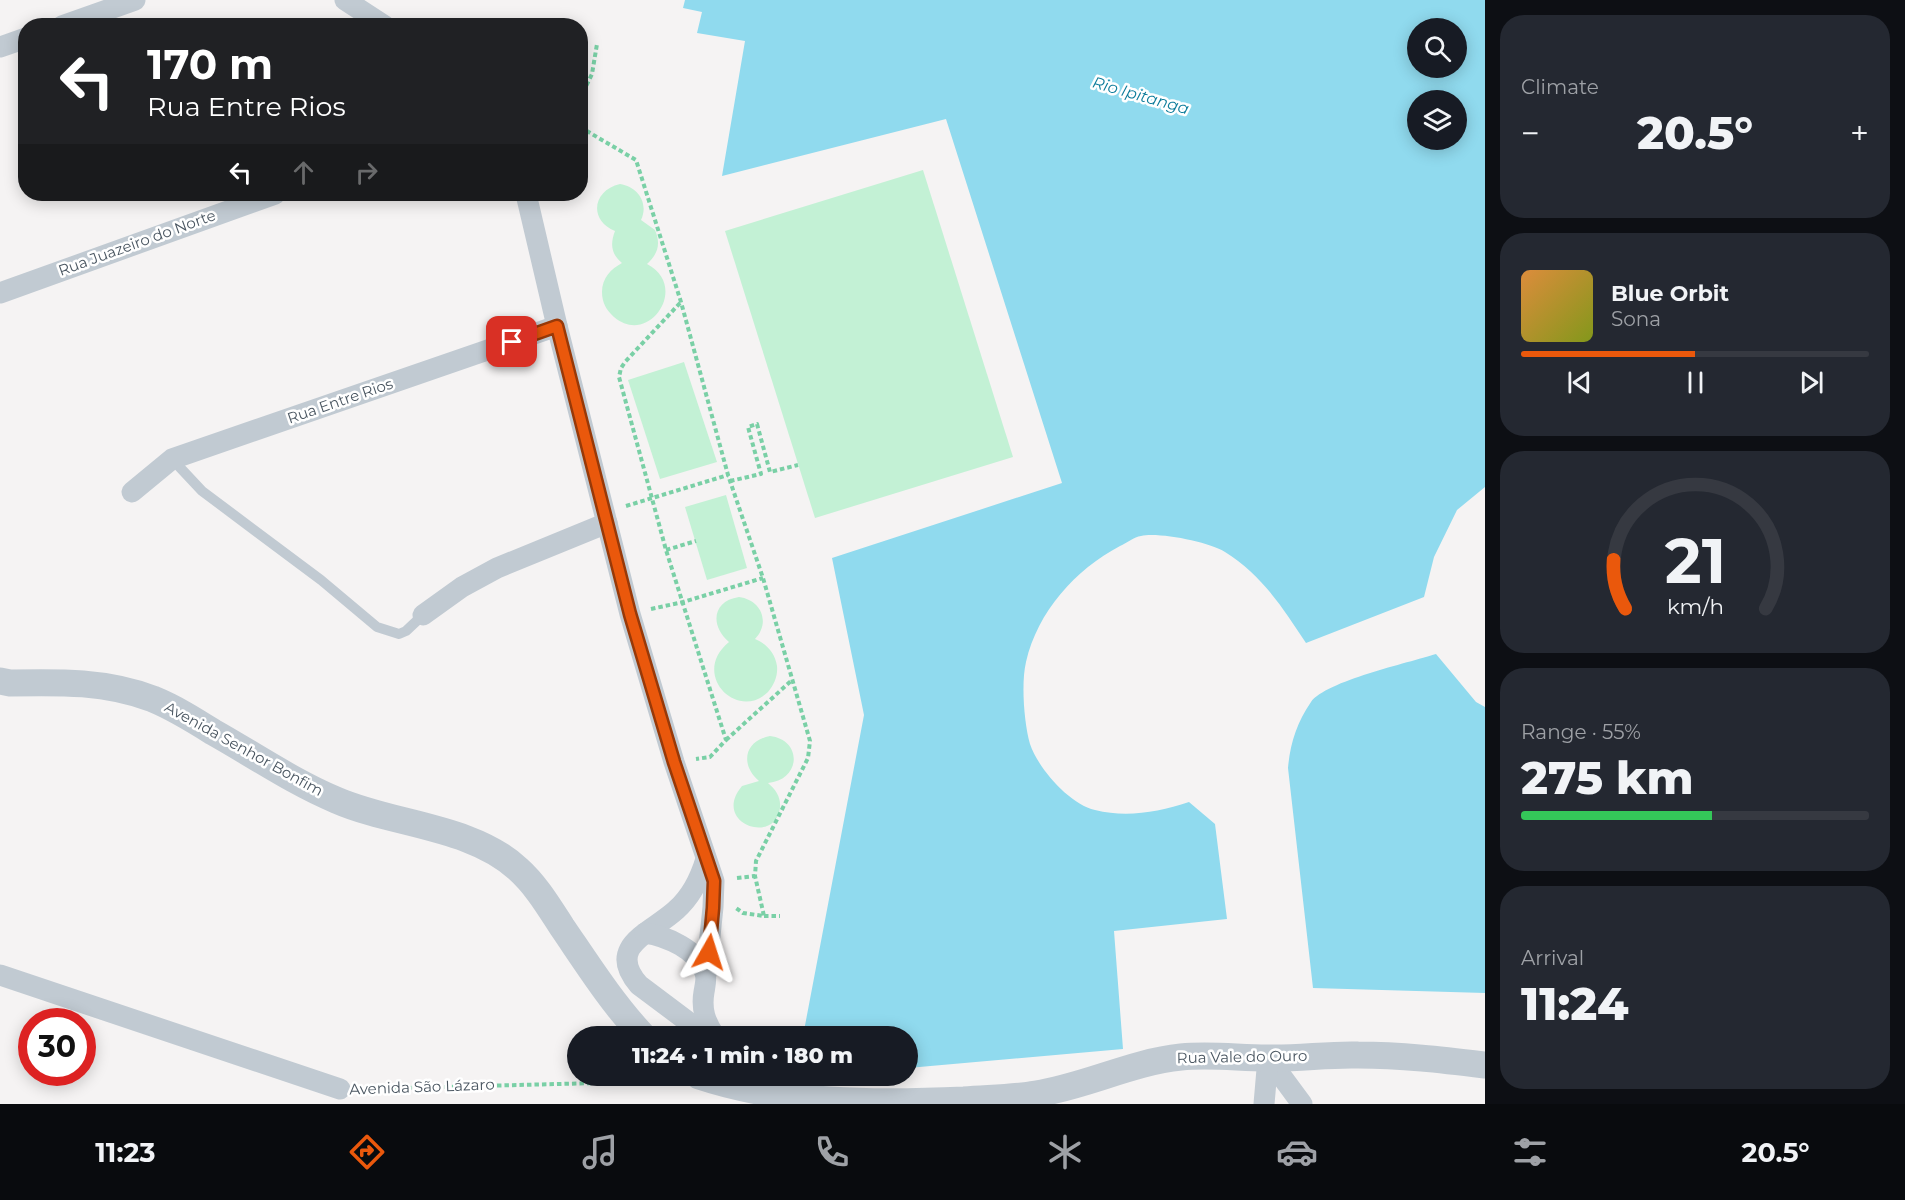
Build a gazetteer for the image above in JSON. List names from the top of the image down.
{
  "streets": {
    "street": [
      "Rua Juazeiro do Norte",
      "Rua Entre Rios",
      "Avenida Senhor Bonfim",
      "Rua Vale do Ouro",
      "Avenida São Lázaro"
    ]
  },
  "water": ["Rio Ipitanga"],
  "page": {
    "tile": [
      "Climate",
      ["Range · 55%", "275 km"],
      ["Arrival", "11:24"]
    ],
    "turn": ["170 m", "Rua Entre Rios"],
    "heat": ["−", "20.5°", "+"],
    "song": ["Blue Orbit", "Sona"],
    "limit": "30",
    "trip": "11:24 · 1 min · 180 m",
    "tabs": ["11:23", "20.5°"],
    "gauge": ["21", "km/h"]
  }
}
